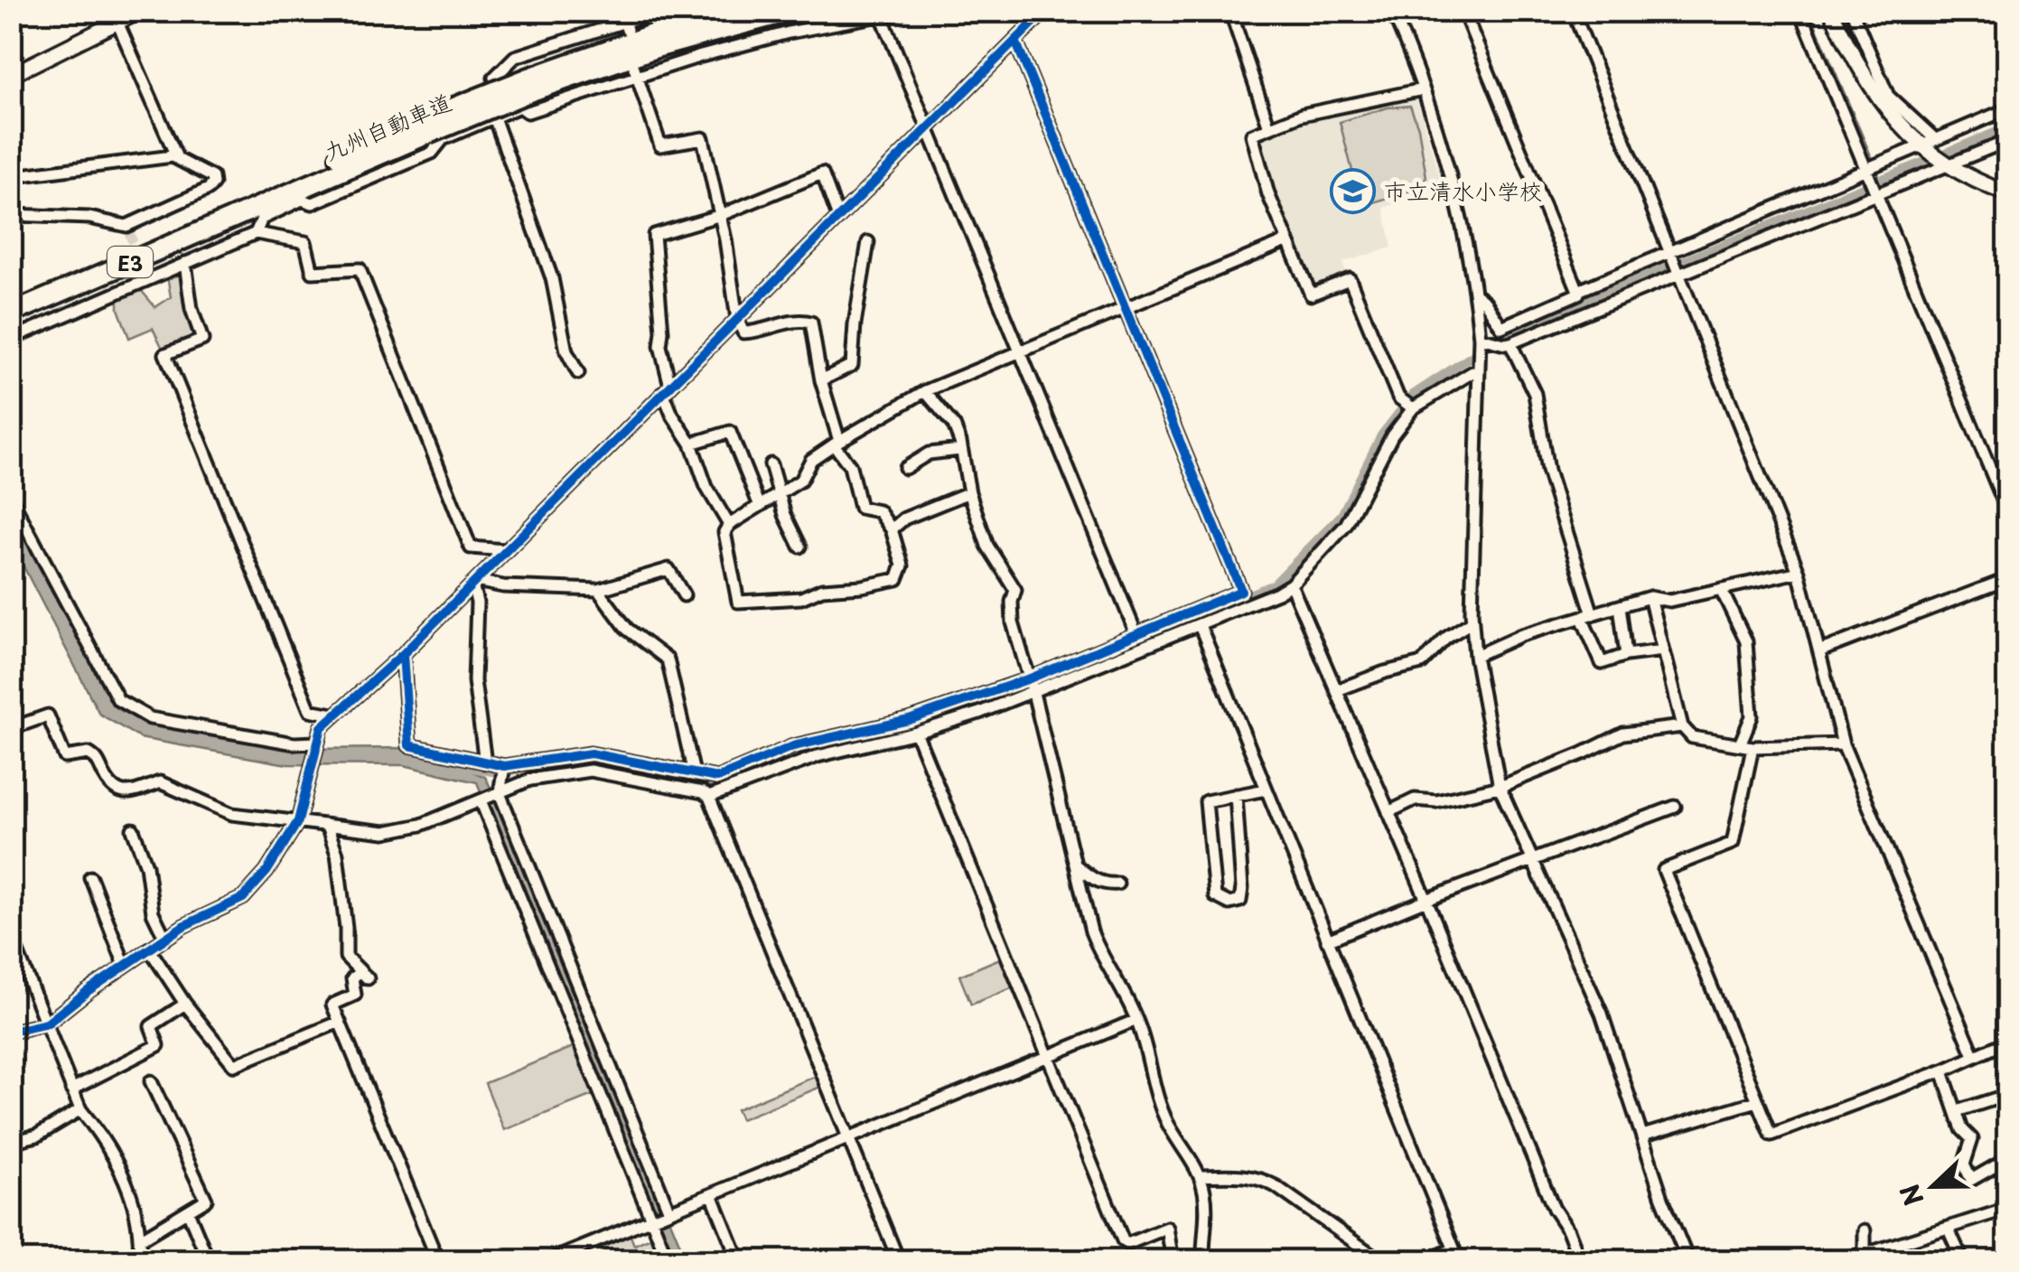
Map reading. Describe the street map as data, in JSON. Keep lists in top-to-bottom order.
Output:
{
  "streets": {
    "highway": ["九州自動車道", "E3"]
  },
  "places": {
    "school or university": ["市立清水小学校"]
  },
  "north": "left"
}
